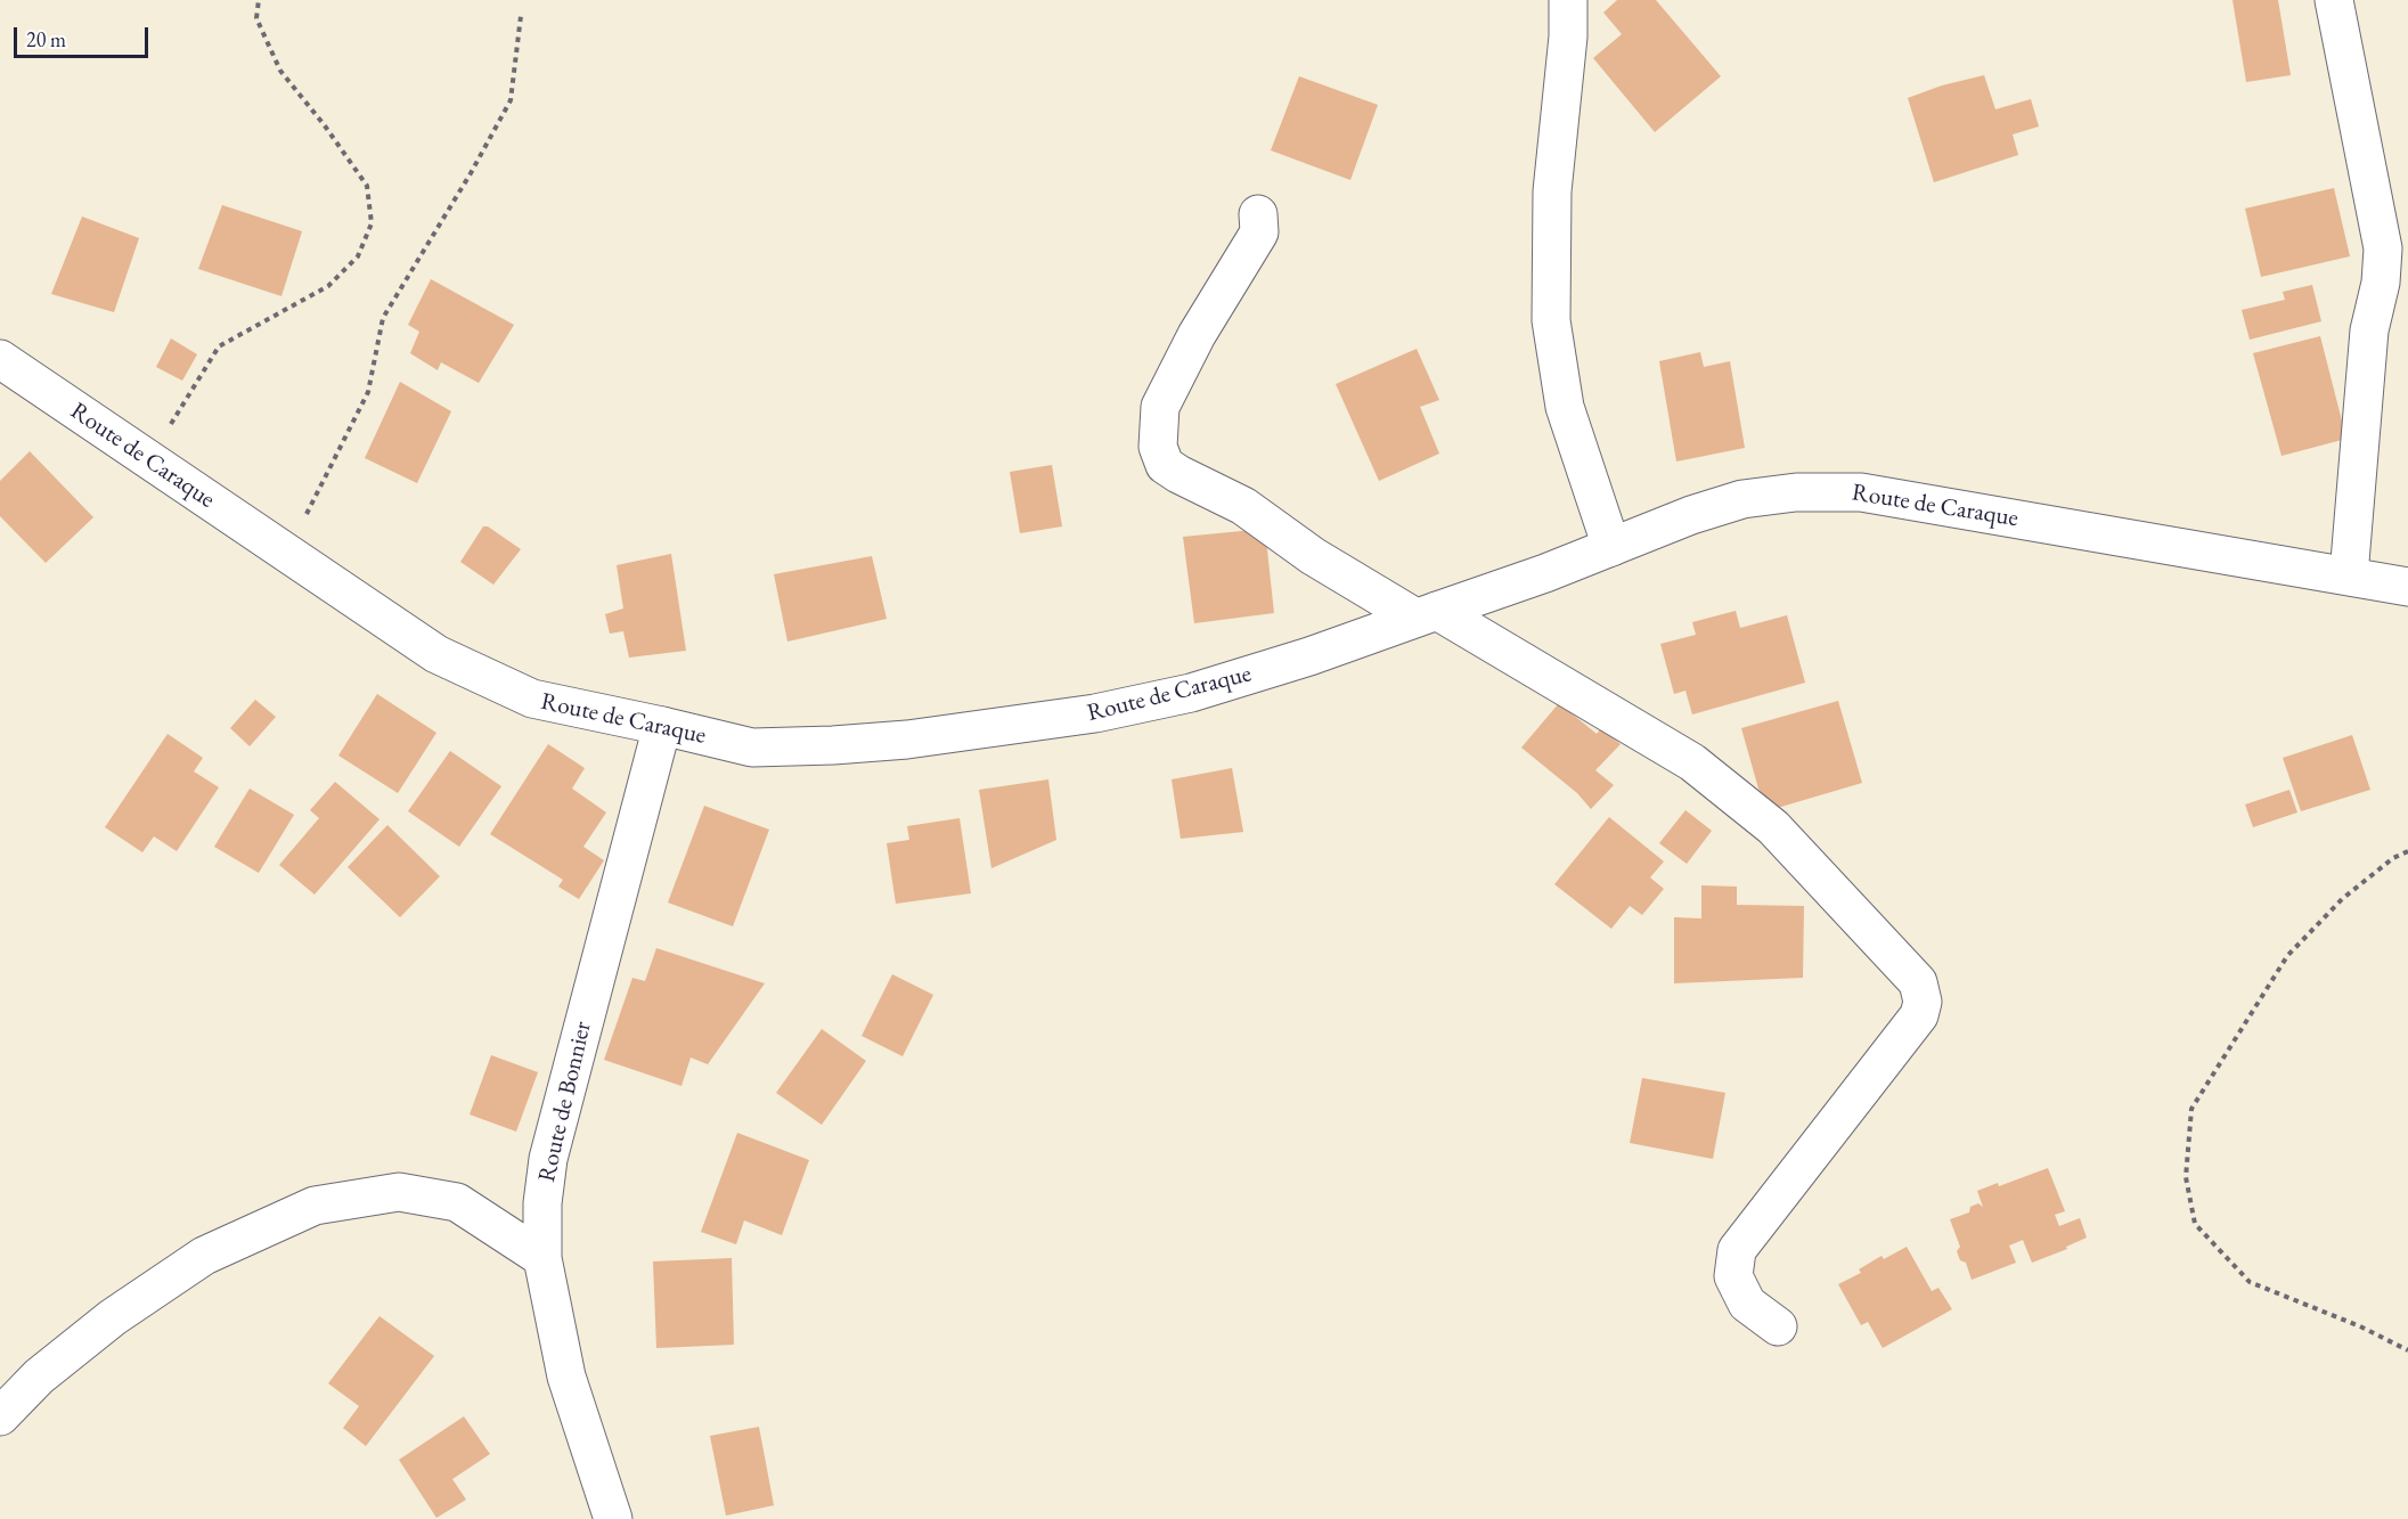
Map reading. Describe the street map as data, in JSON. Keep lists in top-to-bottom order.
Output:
{
  "streets": {
    "street": ["Route de Caraque", "Route de Bonnier"]
  },
  "crossings": [
    ["Route de Caraque", "Route de Bonnier"]
  ],
  "scale_bar": "20 m"
}
